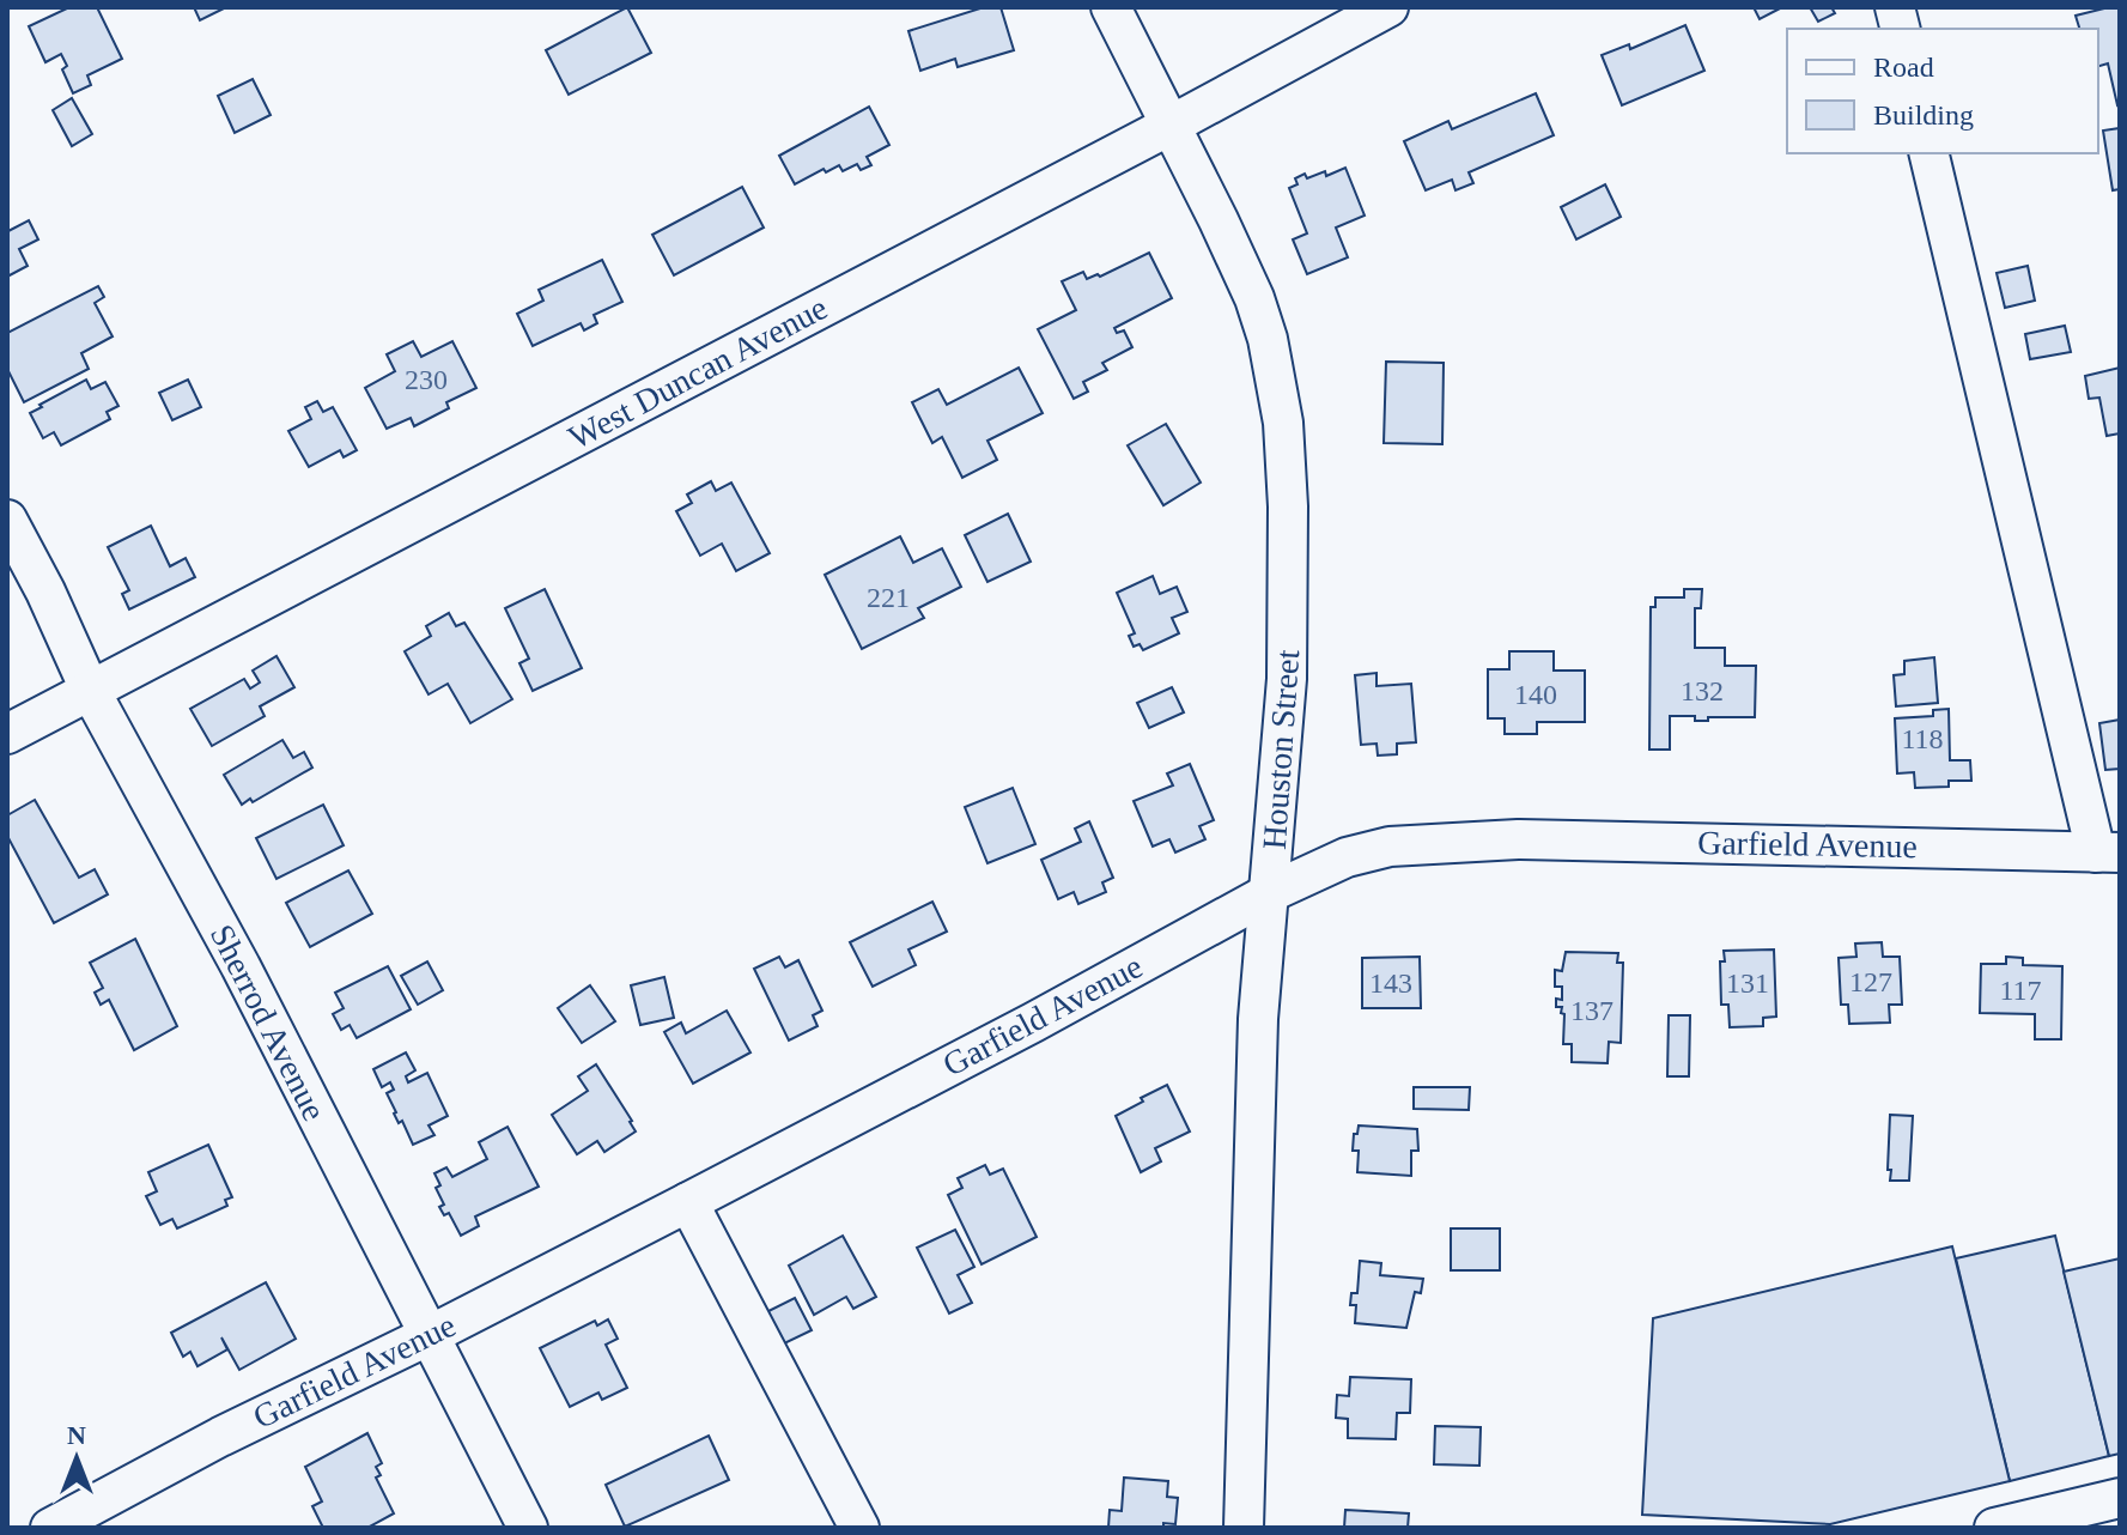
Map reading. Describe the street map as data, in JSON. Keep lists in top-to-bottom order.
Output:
{
  "streets": {
    "street": [
      "West Duncan Avenue",
      "Houston Street",
      "Garfield Avenue",
      "Sherrod Avenue"
    ]
  },
  "crossings": [
    ["West Duncan Avenue", "Houston Street"],
    ["West Duncan Avenue", "Sherrod Avenue"],
    ["Houston Street", "Garfield Avenue"],
    ["Garfield Avenue", "Sherrod Avenue"]
  ],
  "house_numbers": [
    "230",
    "221",
    "132",
    "140",
    "118",
    "127",
    "143",
    "131",
    "117",
    "137"
  ],
  "legend": ["Road", "Building"],
  "north": "top"
}
